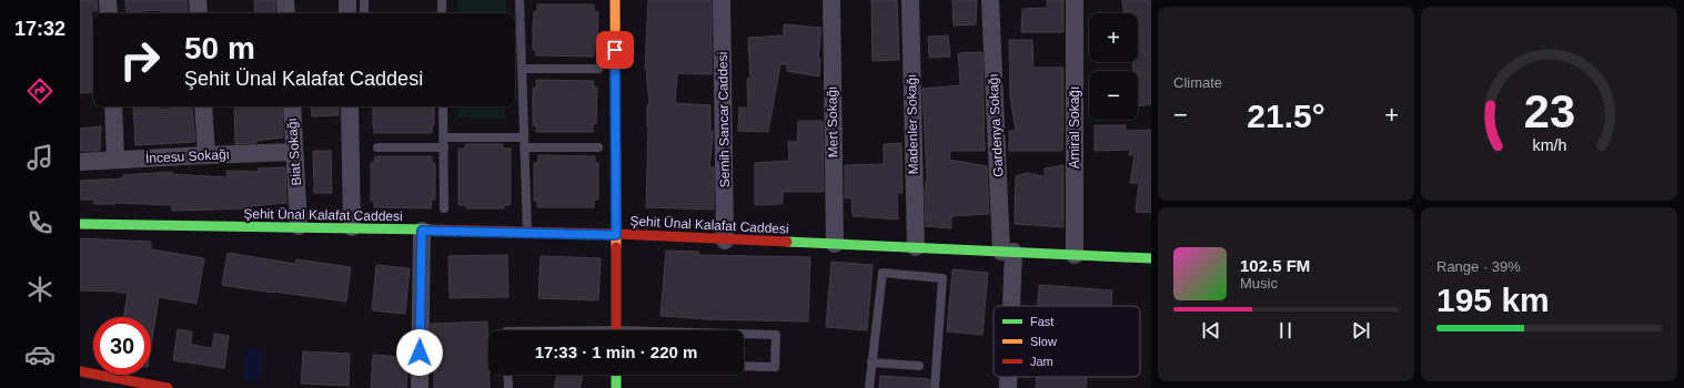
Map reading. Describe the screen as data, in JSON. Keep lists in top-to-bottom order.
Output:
{
  "streets": {
    "street": [
      "Semih Sancar Caddesi",
      "Mert Sokağı",
      "Madenler Sokağı",
      "Gardenya Sokağı",
      "Amiral Sokağı",
      "Biat Sokağı",
      "İncesu Sokağı",
      "Şehit Ünal Kalafat Caddesi"
    ]
  },
  "crossings": [
    ["Semih Sancar Caddesi", "Şehit Ünal Kalafat Caddesi"],
    ["Mert Sokağı", "Şehit Ünal Kalafat Caddesi"],
    ["Madenler Sokağı", "Şehit Ünal Kalafat Caddesi"],
    ["Gardenya Sokağı", "Şehit Ünal Kalafat Caddesi"],
    ["Amiral Sokağı", "Şehit Ünal Kalafat Caddesi"],
    ["Biat Sokağı", "İncesu Sokağı"],
    ["Biat Sokağı", "Şehit Ünal Kalafat Caddesi"]
  ],
  "legend": ["Fast", "Slow", "Jam"],
  "page": {
    "tabs": "17:32",
    "tile": [
      "Climate",
      ["Range · 39%", "195 km"]
    ],
    "map_buttons": ["+", "−"],
    "turn": ["50 m", "Şehit Ünal Kalafat Caddesi"],
    "heat": ["−", "21.5°", "+"],
    "song": ["102.5 FM", "Music"],
    "limit": "30",
    "trip": "17:33 · 1 min · 220 m",
    "gauge": ["23", "km/h"]
  }
}
